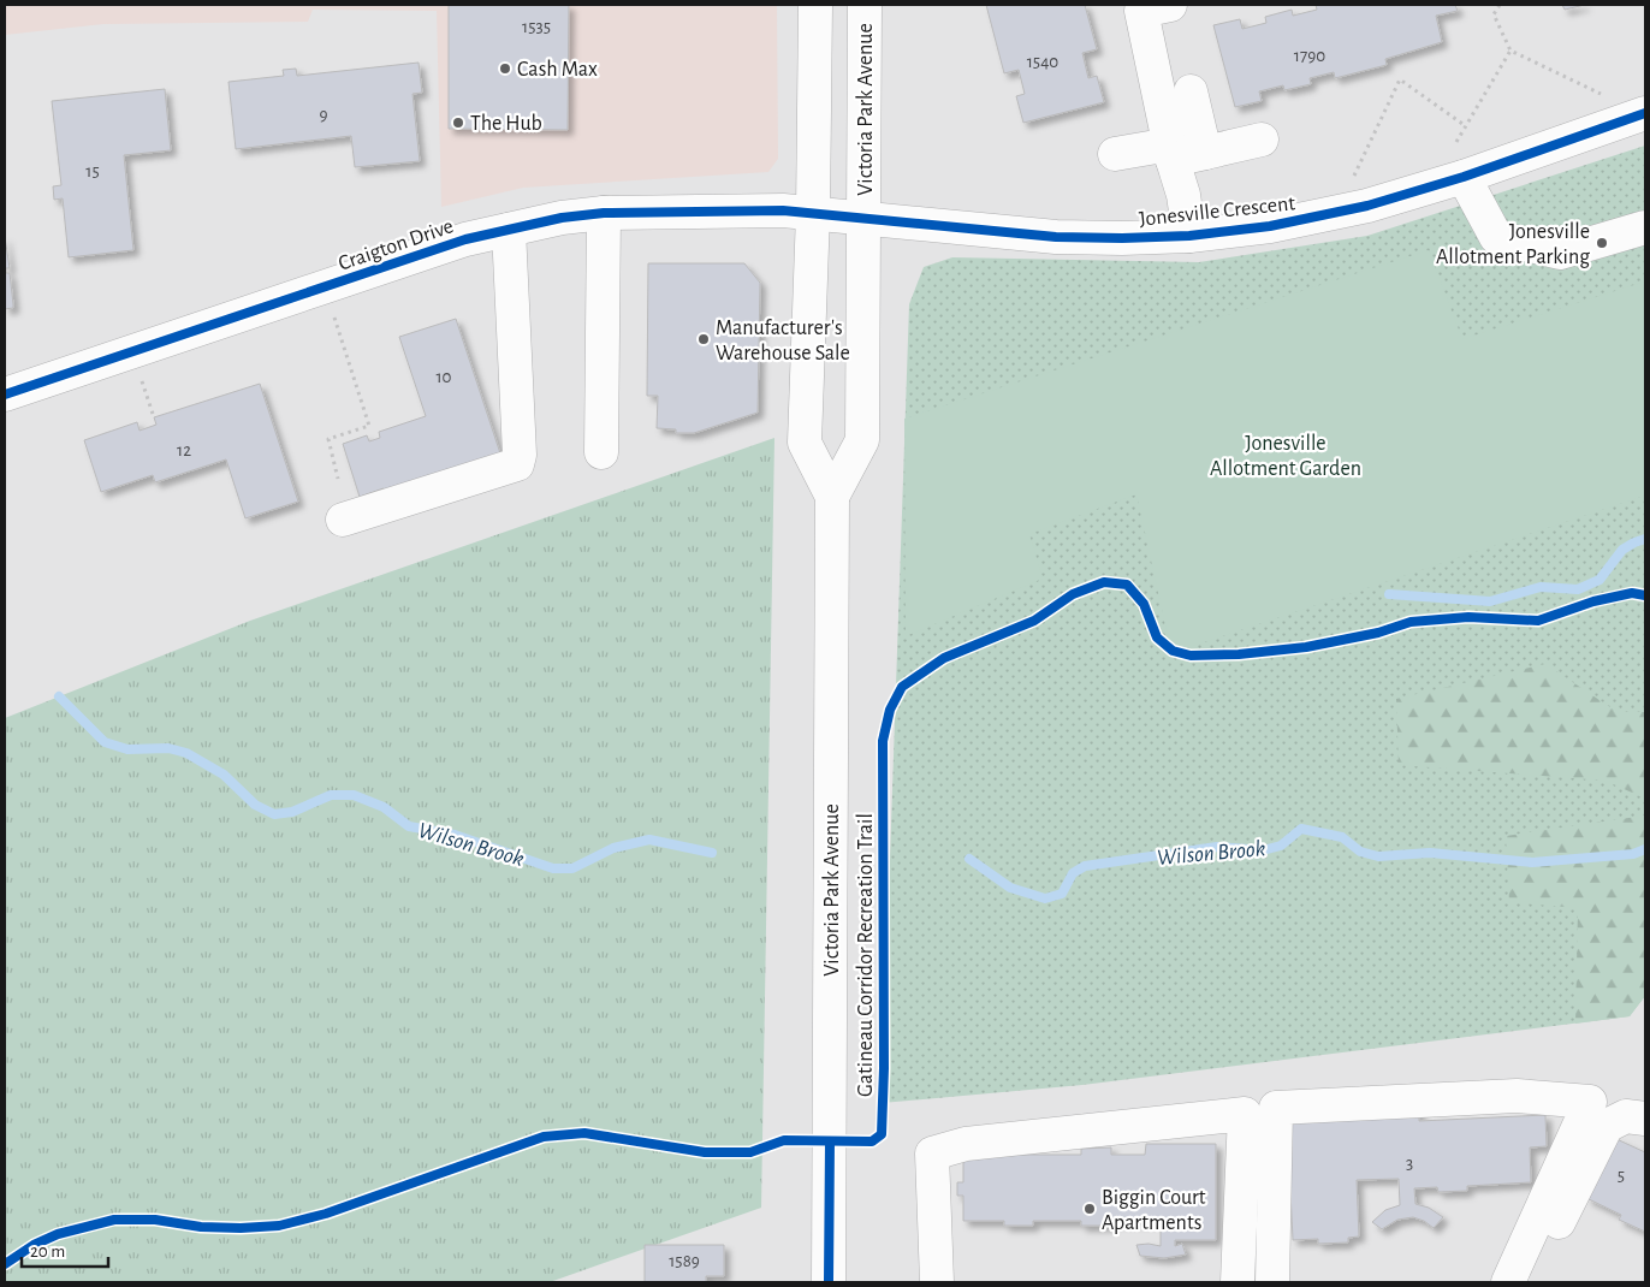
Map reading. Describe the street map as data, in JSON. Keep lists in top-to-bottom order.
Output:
{
  "streets": {
    "main road": ["Victoria Park Avenue", "Jonesville Crescent", "Craigton Drive"],
    "cycle path": ["Gatineau Corridor Recreation Trail"]
  },
  "crossings": [
    ["Victoria Park Avenue", "Jonesville Crescent"],
    ["Victoria Park Avenue", "Craigton Drive"],
    ["Jonesville Crescent", "Craigton Drive"]
  ],
  "water": ["Wilson Brook"],
  "parks": ["Jonesville Allotment Garden"],
  "places": [
    "Cash Max",
    "The Hub",
    "Jonesville Allotment Parking",
    "Manufacturer's Warehouse Sale",
    "Biggin Court Apartments"
  ],
  "house_numbers": [
    "1535",
    "1790",
    "1540",
    "9",
    "15",
    "10",
    "12",
    "3",
    "5",
    "1589"
  ],
  "scale_bar": "20 m"
}
